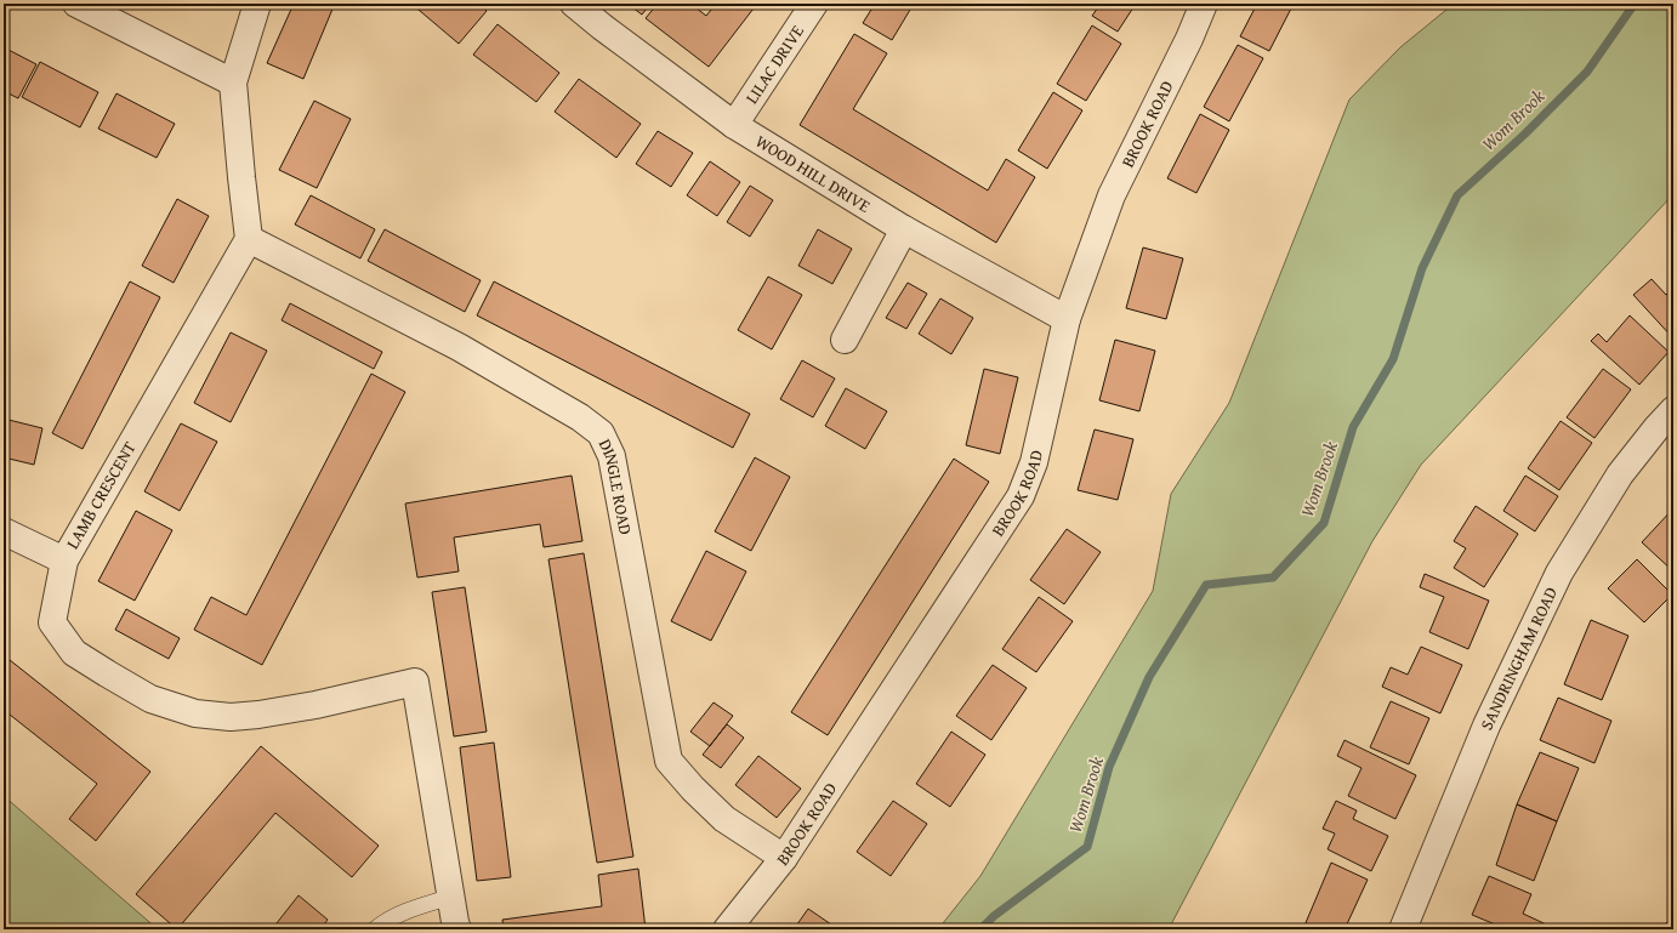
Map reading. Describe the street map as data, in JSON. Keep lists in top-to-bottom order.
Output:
{
  "streets": {
    "street": [
      "LILAC DRIVE",
      "BROOK ROAD",
      "WOOD HILL DRIVE",
      "DINGLE ROAD",
      "LAMB CRESCENT",
      "SANDRINGHAM ROAD"
    ]
  },
  "crossings": [
    ["LILAC DRIVE", "WOOD HILL DRIVE"],
    ["BROOK ROAD", "WOOD HILL DRIVE"],
    ["BROOK ROAD", "DINGLE ROAD"],
    ["DINGLE ROAD", "LAMB CRESCENT"]
  ],
  "water": ["Wom Brook"]
}
